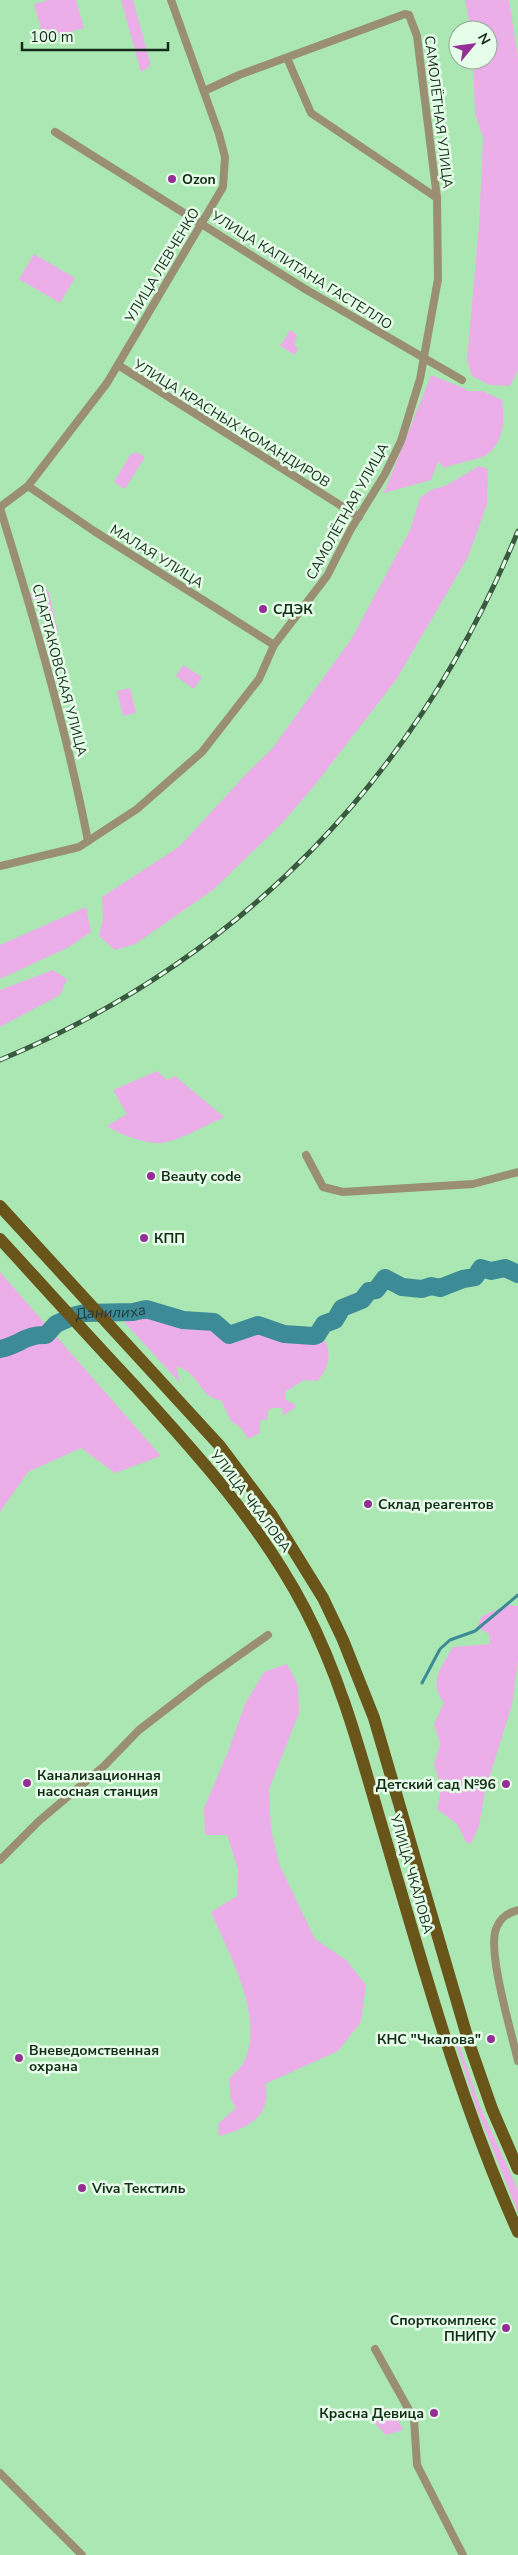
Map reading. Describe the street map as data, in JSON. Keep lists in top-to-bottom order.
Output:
{
  "streets": {
    "main road": ["УЛИЦА ЧКАЛОВА"],
    "street": [
      "САМОЛЁТНАЯ УЛИЦА",
      "УЛИЦА ЛЕВЧЕНКО",
      "УЛИЦА КАПИТАНА ГАСТЕЛЛО",
      "УЛИЦА КРАСНЫХ КОМАНДИРОВ",
      "МАЛАЯ УЛИЦА",
      "СПАРТАКОВСКАЯ УЛИЦА"
    ]
  },
  "crossings": [
    ["САМОЛЁТНАЯ УЛИЦА", "УЛИЦА КАПИТАНА ГАСТЕЛЛО"],
    ["САМОЛЁТНАЯ УЛИЦА", "УЛИЦА КРАСНЫХ КОМАНДИРОВ"],
    ["САМОЛЁТНАЯ УЛИЦА", "МАЛАЯ УЛИЦА"],
    ["САМОЛЁТНАЯ УЛИЦА", "СПАРТАКОВСКАЯ УЛИЦА"],
    ["УЛИЦА ЛЕВЧЕНКО", "УЛИЦА КАПИТАНА ГАСТЕЛЛО"],
    ["УЛИЦА ЛЕВЧЕНКО", "УЛИЦА КРАСНЫХ КОМАНДИРОВ"],
    ["УЛИЦА ЛЕВЧЕНКО", "МАЛАЯ УЛИЦА"],
    ["УЛИЦА ЛЕВЧЕНКО", "СПАРТАКОВСКАЯ УЛИЦА"]
  ],
  "water": ["Данилиха"],
  "places": [
    "Ozon",
    "СДЭК",
    "Beauty code",
    "КПП",
    "Склад реагентов",
    "Канализационная насосная станция",
    "Детский сад №96",
    "КНС \"Чкалова\"",
    "Вневедомственная охрана",
    "Viva Текстиль",
    "Спорткомплекс ПНИПУ",
    "Красна Девица"
  ],
  "scale_bar": "100 m",
  "north": "top right"
}
